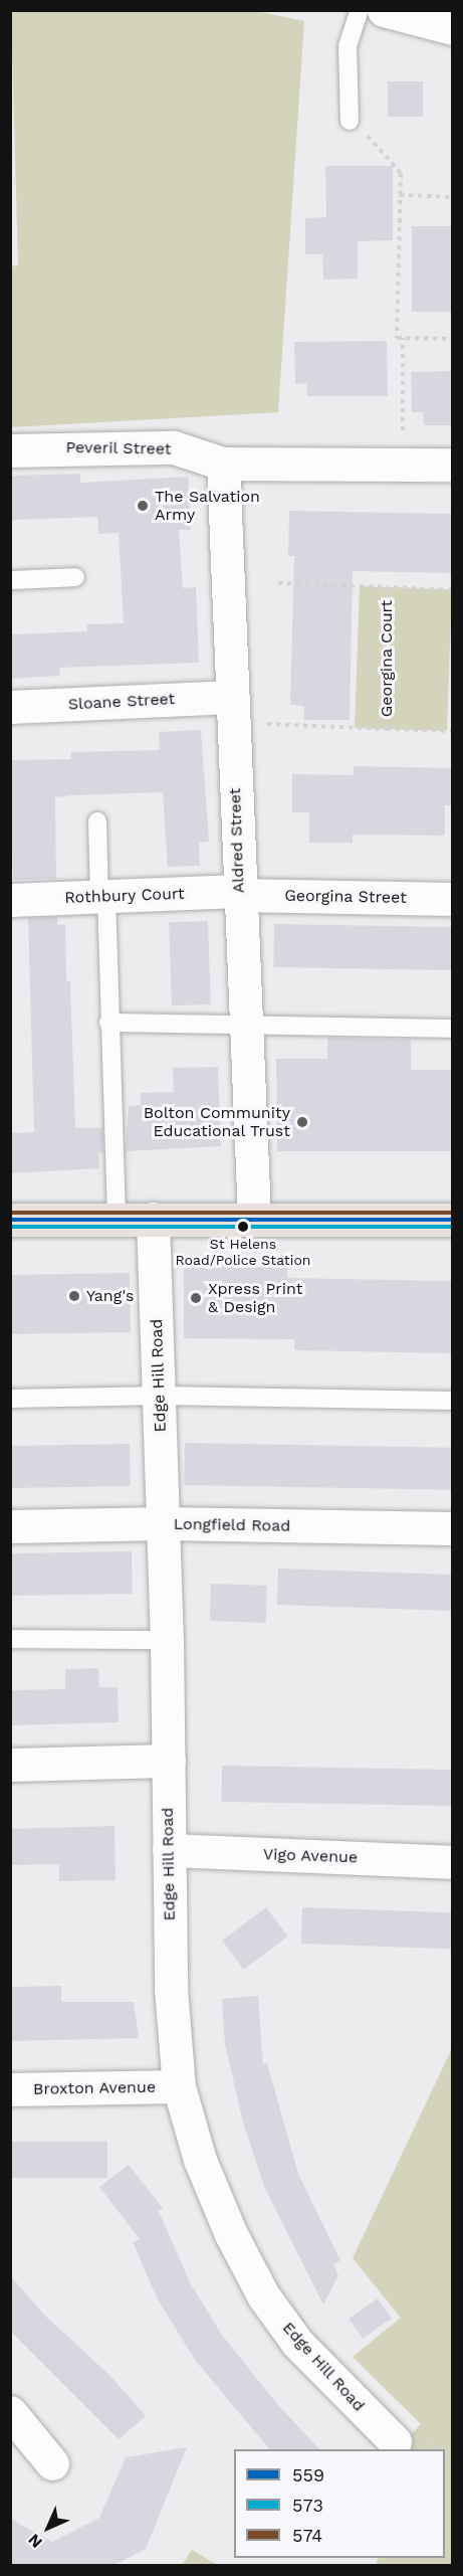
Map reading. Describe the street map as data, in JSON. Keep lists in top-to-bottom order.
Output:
{
  "streets": {
    "street": [
      "Peveril Street",
      "Sloane Street",
      "Aldred Street",
      "Rothbury Court",
      "Georgina Street",
      "Edge Hill Road",
      "Longfield Road",
      "Vigo Avenue",
      "Broxton Avenue"
    ],
    "path": ["Georgina Court"]
  },
  "crossings": [
    ["Peveril Street", "Aldred Street"],
    ["Sloane Street", "Aldred Street"],
    ["Aldred Street", "Rothbury Court"],
    ["Aldred Street", "Georgina Street"],
    ["Rothbury Court", "Georgina Street"],
    ["Edge Hill Road", "Longfield Road"],
    ["Edge Hill Road", "Vigo Avenue"],
    ["Edge Hill Road", "Broxton Avenue"]
  ],
  "places": [
    "The Salvation Army",
    "Bolton Community Educational Trust",
    "St Helens Road/Police Station",
    "Yang's",
    "Xpress Print & Design"
  ],
  "lines": ["transit line 574", "transit line 559", "transit line 573"],
  "legend": ["559", "573", "574"],
  "north": "bottom left"
}
